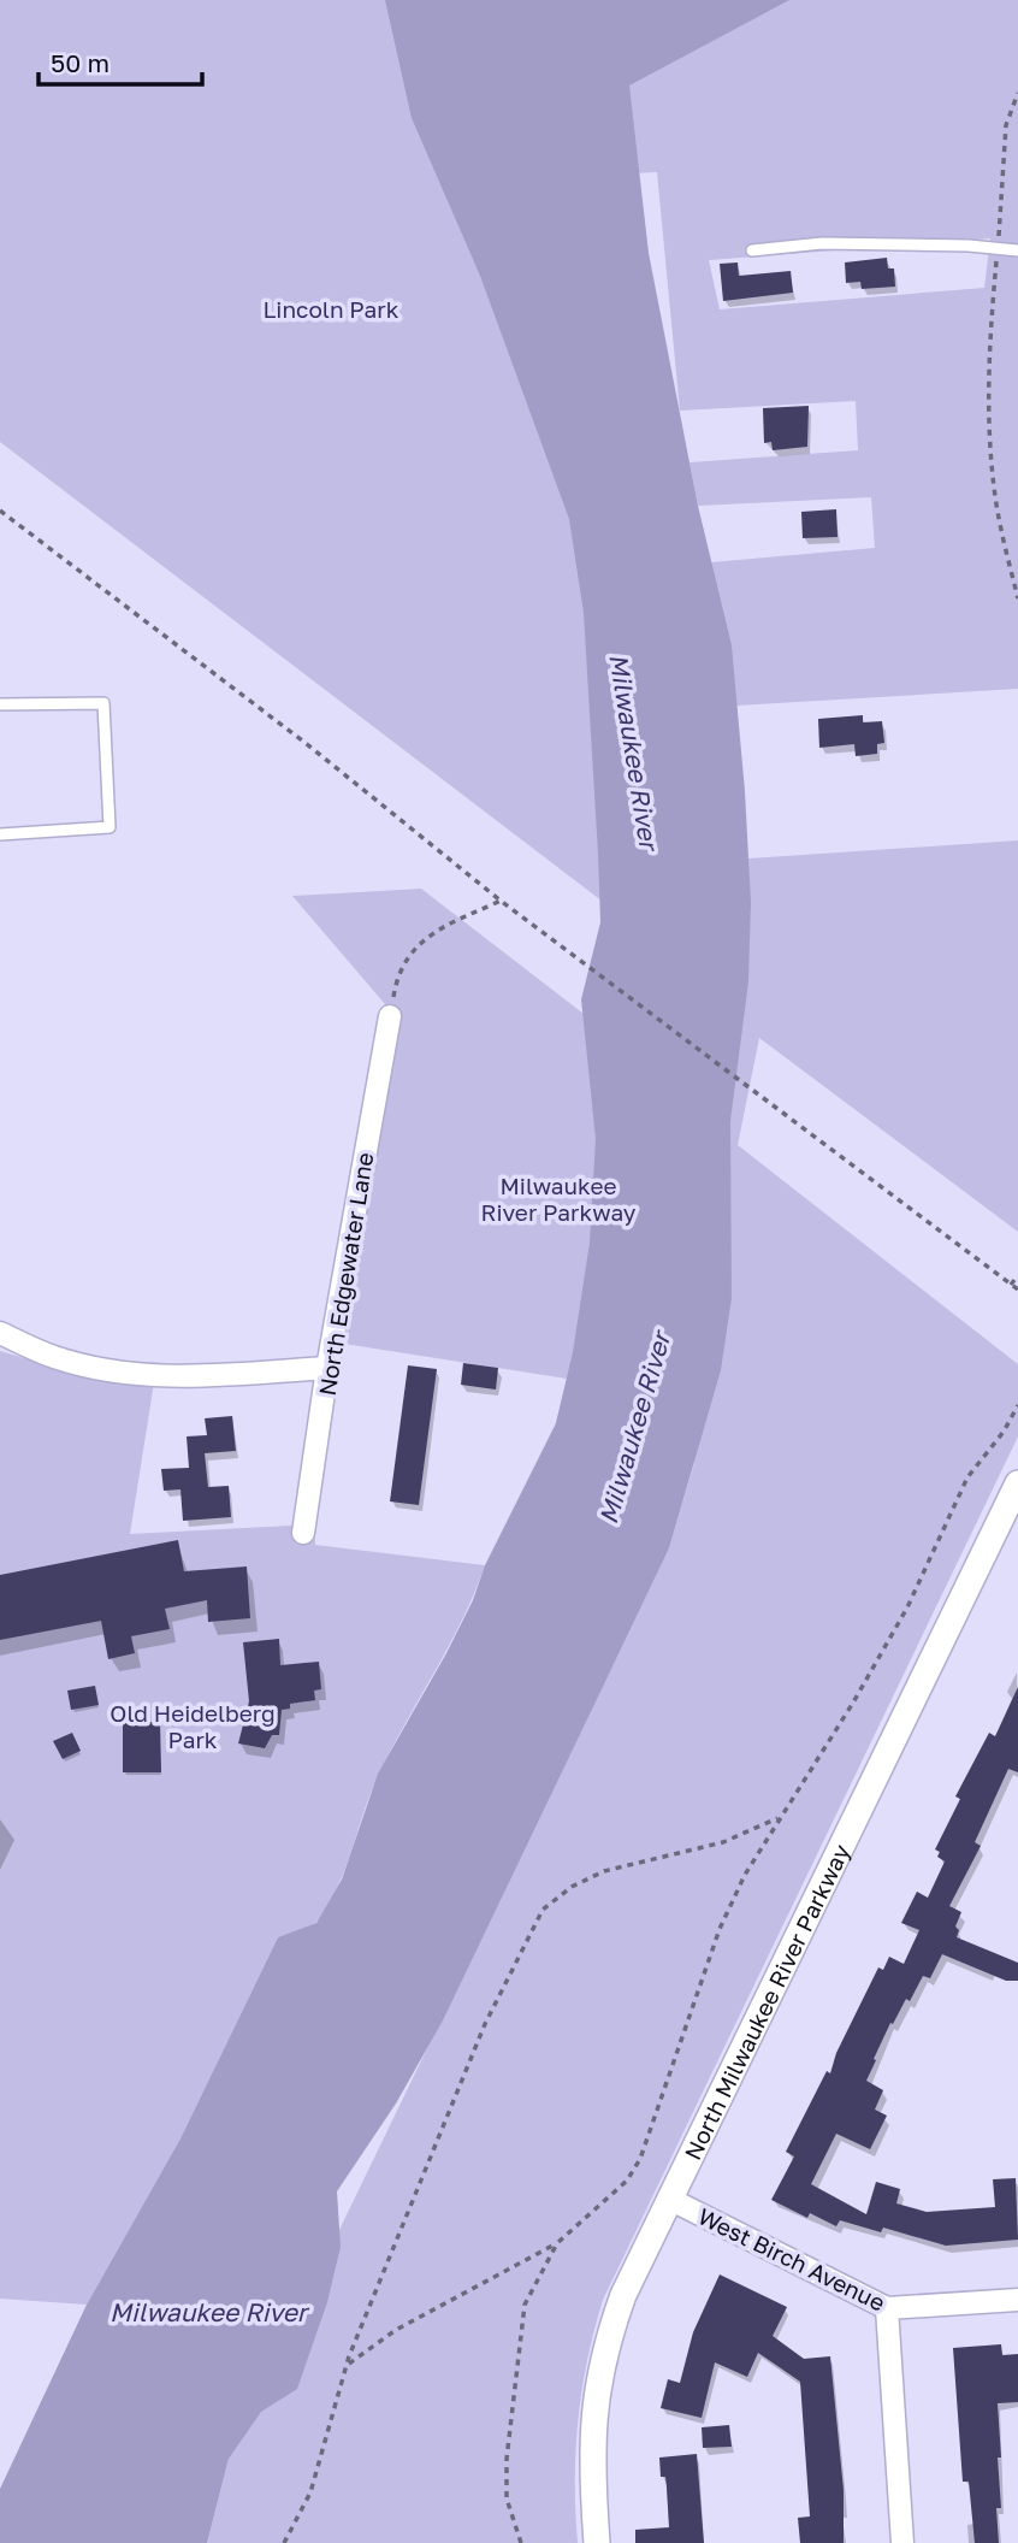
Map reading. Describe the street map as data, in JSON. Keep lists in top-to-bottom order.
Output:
{
  "streets": {
    "street": ["North Edgewater Lane", "North Milwaukee River Parkway", "West Birch Avenue"]
  },
  "crossings": [
    ["North Milwaukee River Parkway", "West Birch Avenue"]
  ],
  "water": ["Milwaukee River"],
  "parks": ["Lincoln Park", "Milwaukee River Parkway", "Old Heidelberg Park"],
  "scale_bar": "50 m"
}
